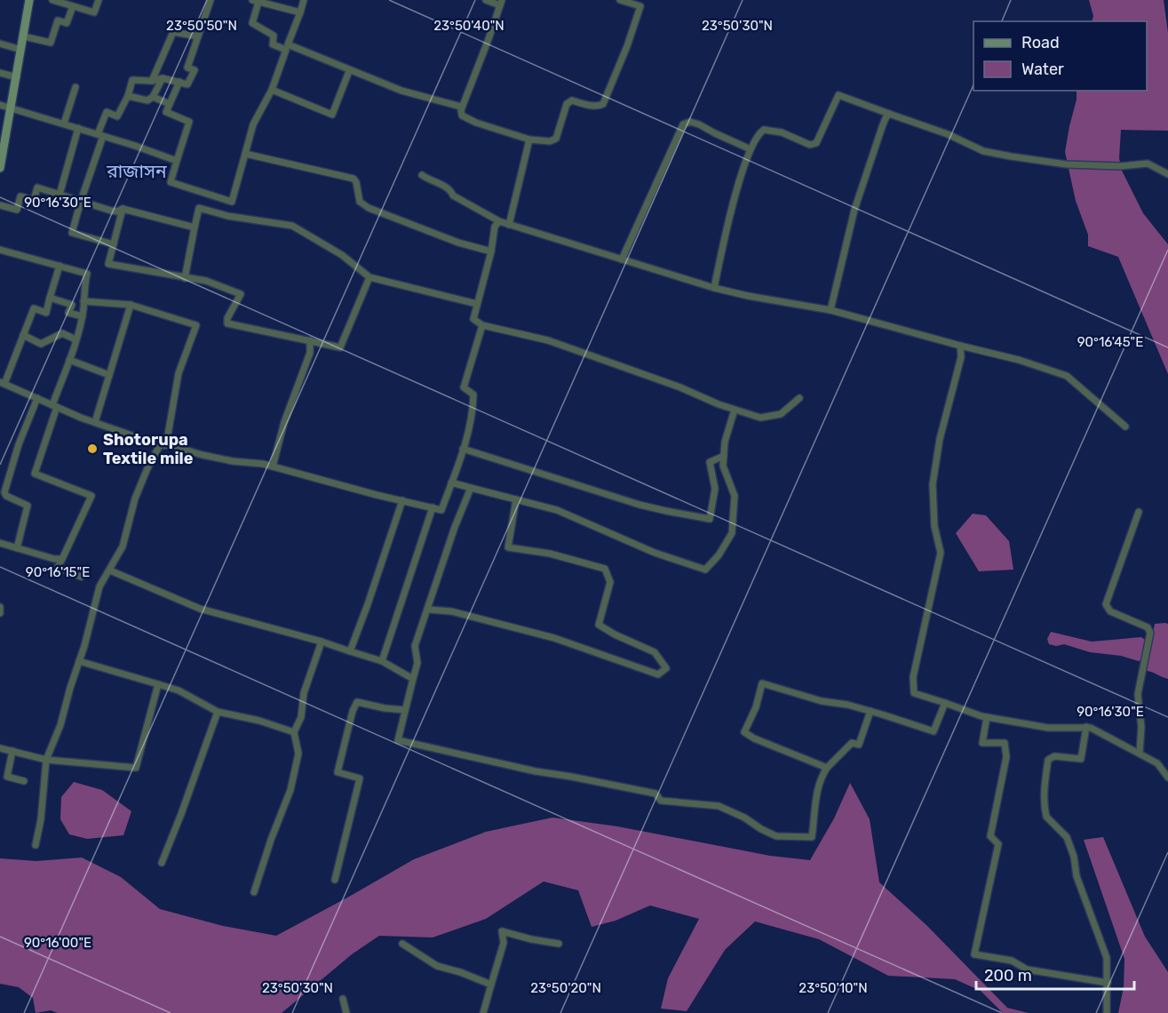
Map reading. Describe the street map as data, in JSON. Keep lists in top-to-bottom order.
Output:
{
  "districts": ["রাজাসন"],
  "places": ["Shotorupa Textile mile"],
  "legend": ["Road", "Water"],
  "scale_bar": "200 m",
  "coordinates": [
    "23°50'50\"N",
    "23°50'40\"N",
    "23°50'30\"N",
    "90°16'30\"E",
    "90°16'45\"E",
    "90°16'15\"E",
    "90°16'00\"E",
    "23°50'20\"N",
    "23°50'10\"N"
  ]
}
